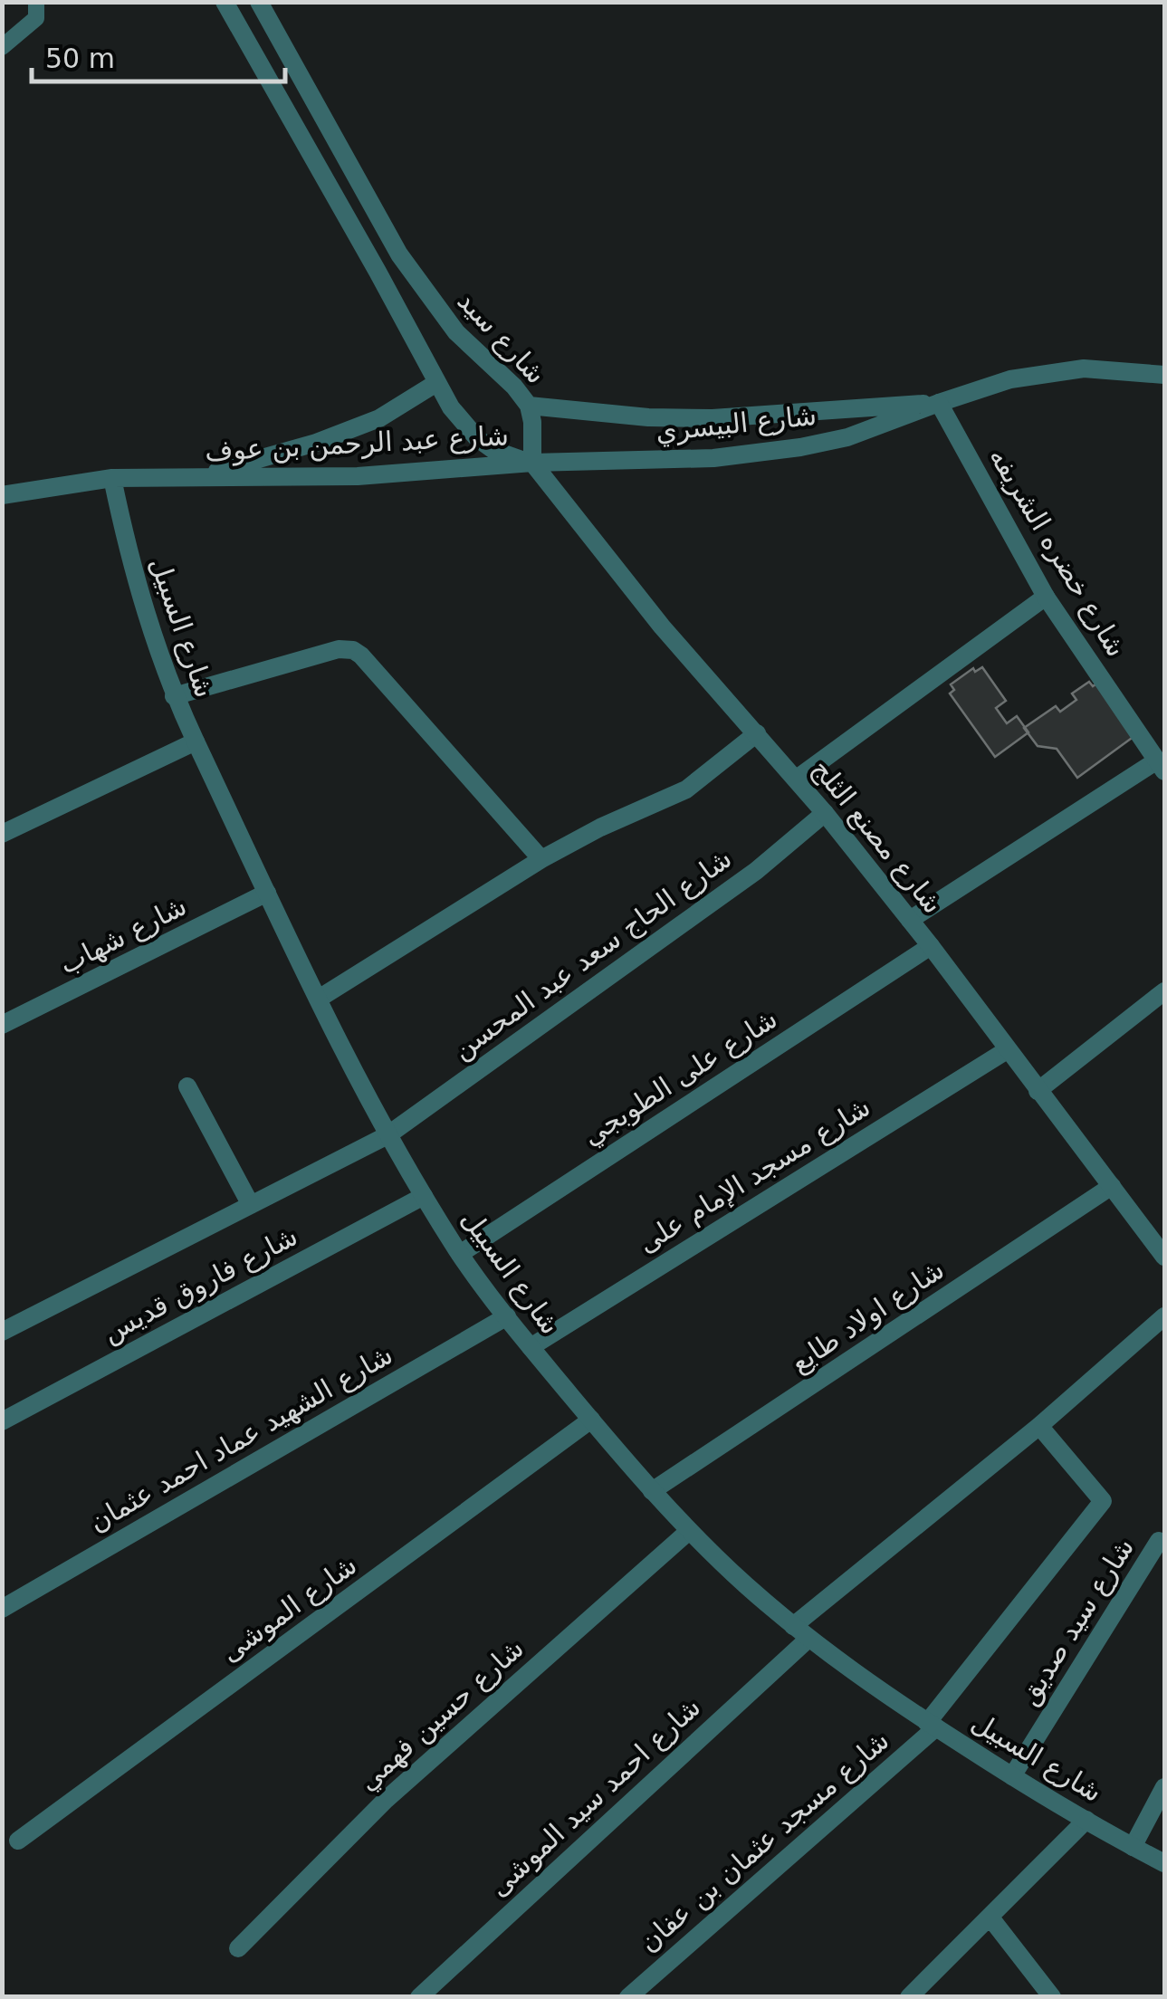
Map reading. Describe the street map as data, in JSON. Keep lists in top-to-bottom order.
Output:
{
  "streets": {
    "street": [
      "شارع سيد",
      "شارع البيسري",
      "شارع عبد الرحمن بن عوف",
      "شارع خضره الشريفه",
      "شارع السبيل",
      "شارع مصنع الثلج",
      "شارع شهاب",
      "شارع الحاج سعد عبد المحسن",
      "شارع على الطوبجي",
      "شارع مسجد الإمام على",
      "شارع فاروق قديس",
      "شارع اولاد طايع",
      "شارع الشهيد عماد احمد عثمان",
      "شارع الموشى",
      "شارع سيد صديق",
      "شارع حسين فهمي",
      "شارع احمد سيد الموشى",
      "شارع مسجد عثمان بن عفان"
    ]
  },
  "crossings": [
    ["شارع سيد", "شارع البيسري"],
    ["شارع سيد", "شارع عبد الرحمن بن عوف"],
    ["شارع سيد", "شارع مصنع الثلج"],
    ["شارع البيسري", "شارع عبد الرحمن بن عوف"],
    ["شارع البيسري", "شارع خضره الشريفه"],
    ["شارع البيسري", "شارع مصنع الثلج"],
    ["شارع عبد الرحمن بن عوف", "شارع السبيل"],
    ["شارع عبد الرحمن بن عوف", "شارع مصنع الثلج"],
    ["شارع السبيل", "شارع شهاب"],
    ["شارع السبيل", "شارع الحاج سعد عبد المحسن"],
    ["شارع السبيل", "شارع على الطوبجي"],
    ["شارع السبيل", "شارع مسجد الإمام على"],
    ["شارع السبيل", "شارع فاروق قديس"],
    ["شارع السبيل", "شارع اولاد طايع"],
    ["شارع السبيل", "شارع الشهيد عماد احمد عثمان"],
    ["شارع السبيل", "شارع الموشى"],
    ["شارع السبيل", "شارع سيد صديق"],
    ["شارع السبيل", "شارع حسين فهمي"],
    ["شارع السبيل", "شارع احمد سيد الموشى"],
    ["شارع السبيل", "شارع مسجد عثمان بن عفان"],
    ["شارع مصنع الثلج", "شارع الحاج سعد عبد المحسن"],
    ["شارع مصنع الثلج", "شارع على الطوبجي"],
    ["شارع مصنع الثلج", "شارع مسجد الإمام على"],
    ["شارع مصنع الثلج", "شارع اولاد طايع"]
  ],
  "scale_bar": "50 m"
}
